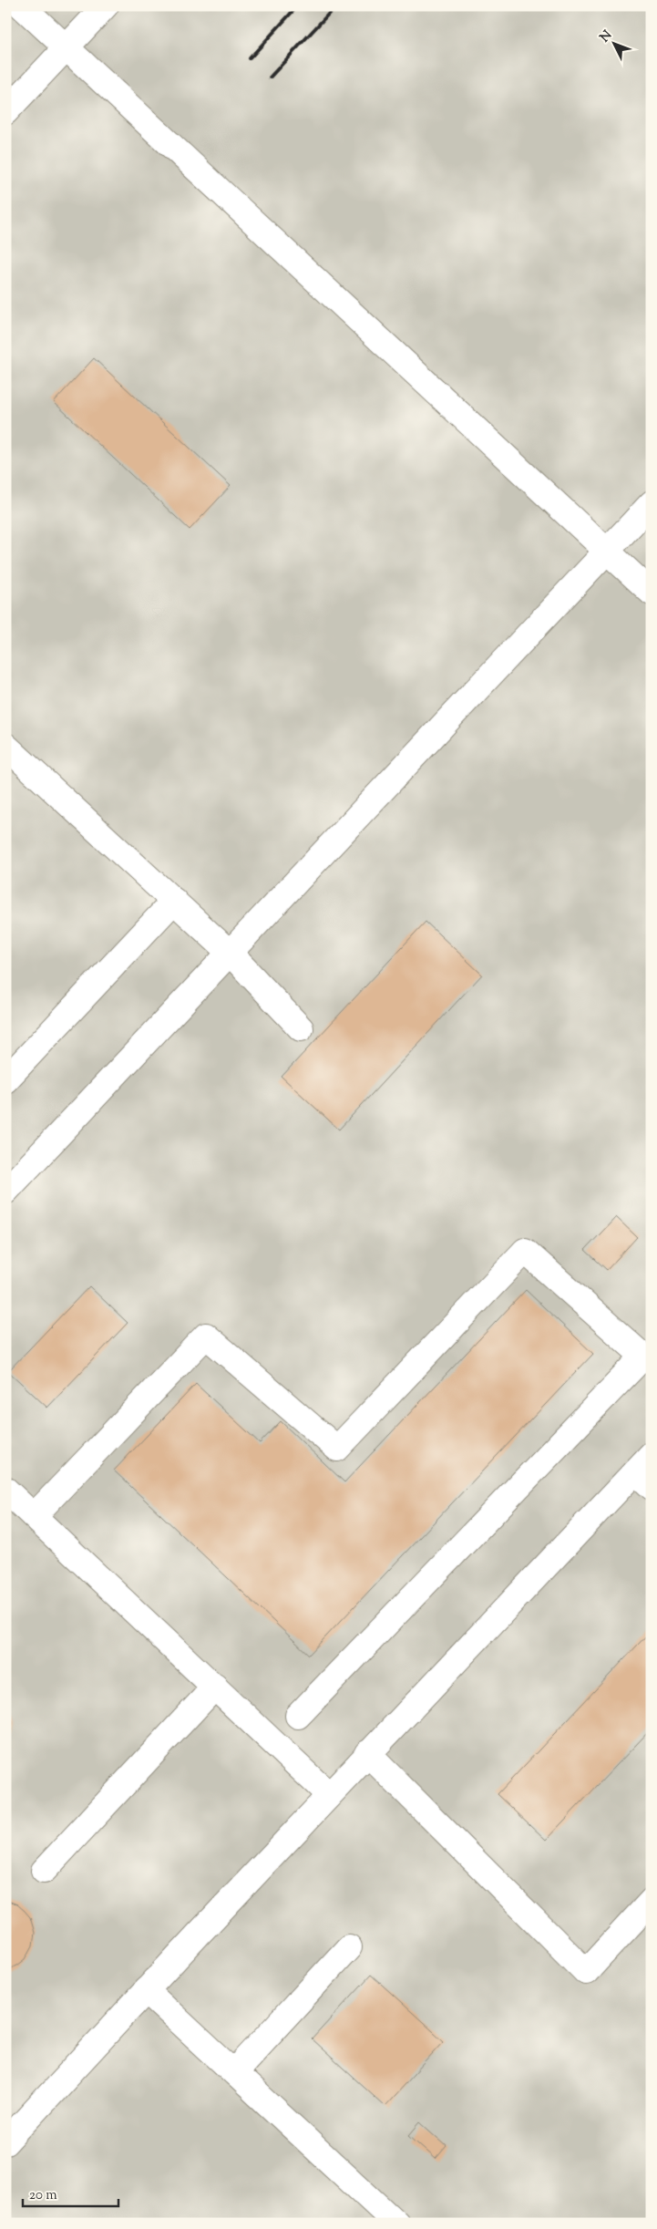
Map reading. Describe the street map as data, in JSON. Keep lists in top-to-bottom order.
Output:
{
  "scale_bar": "20 m",
  "north": "top left"
}
